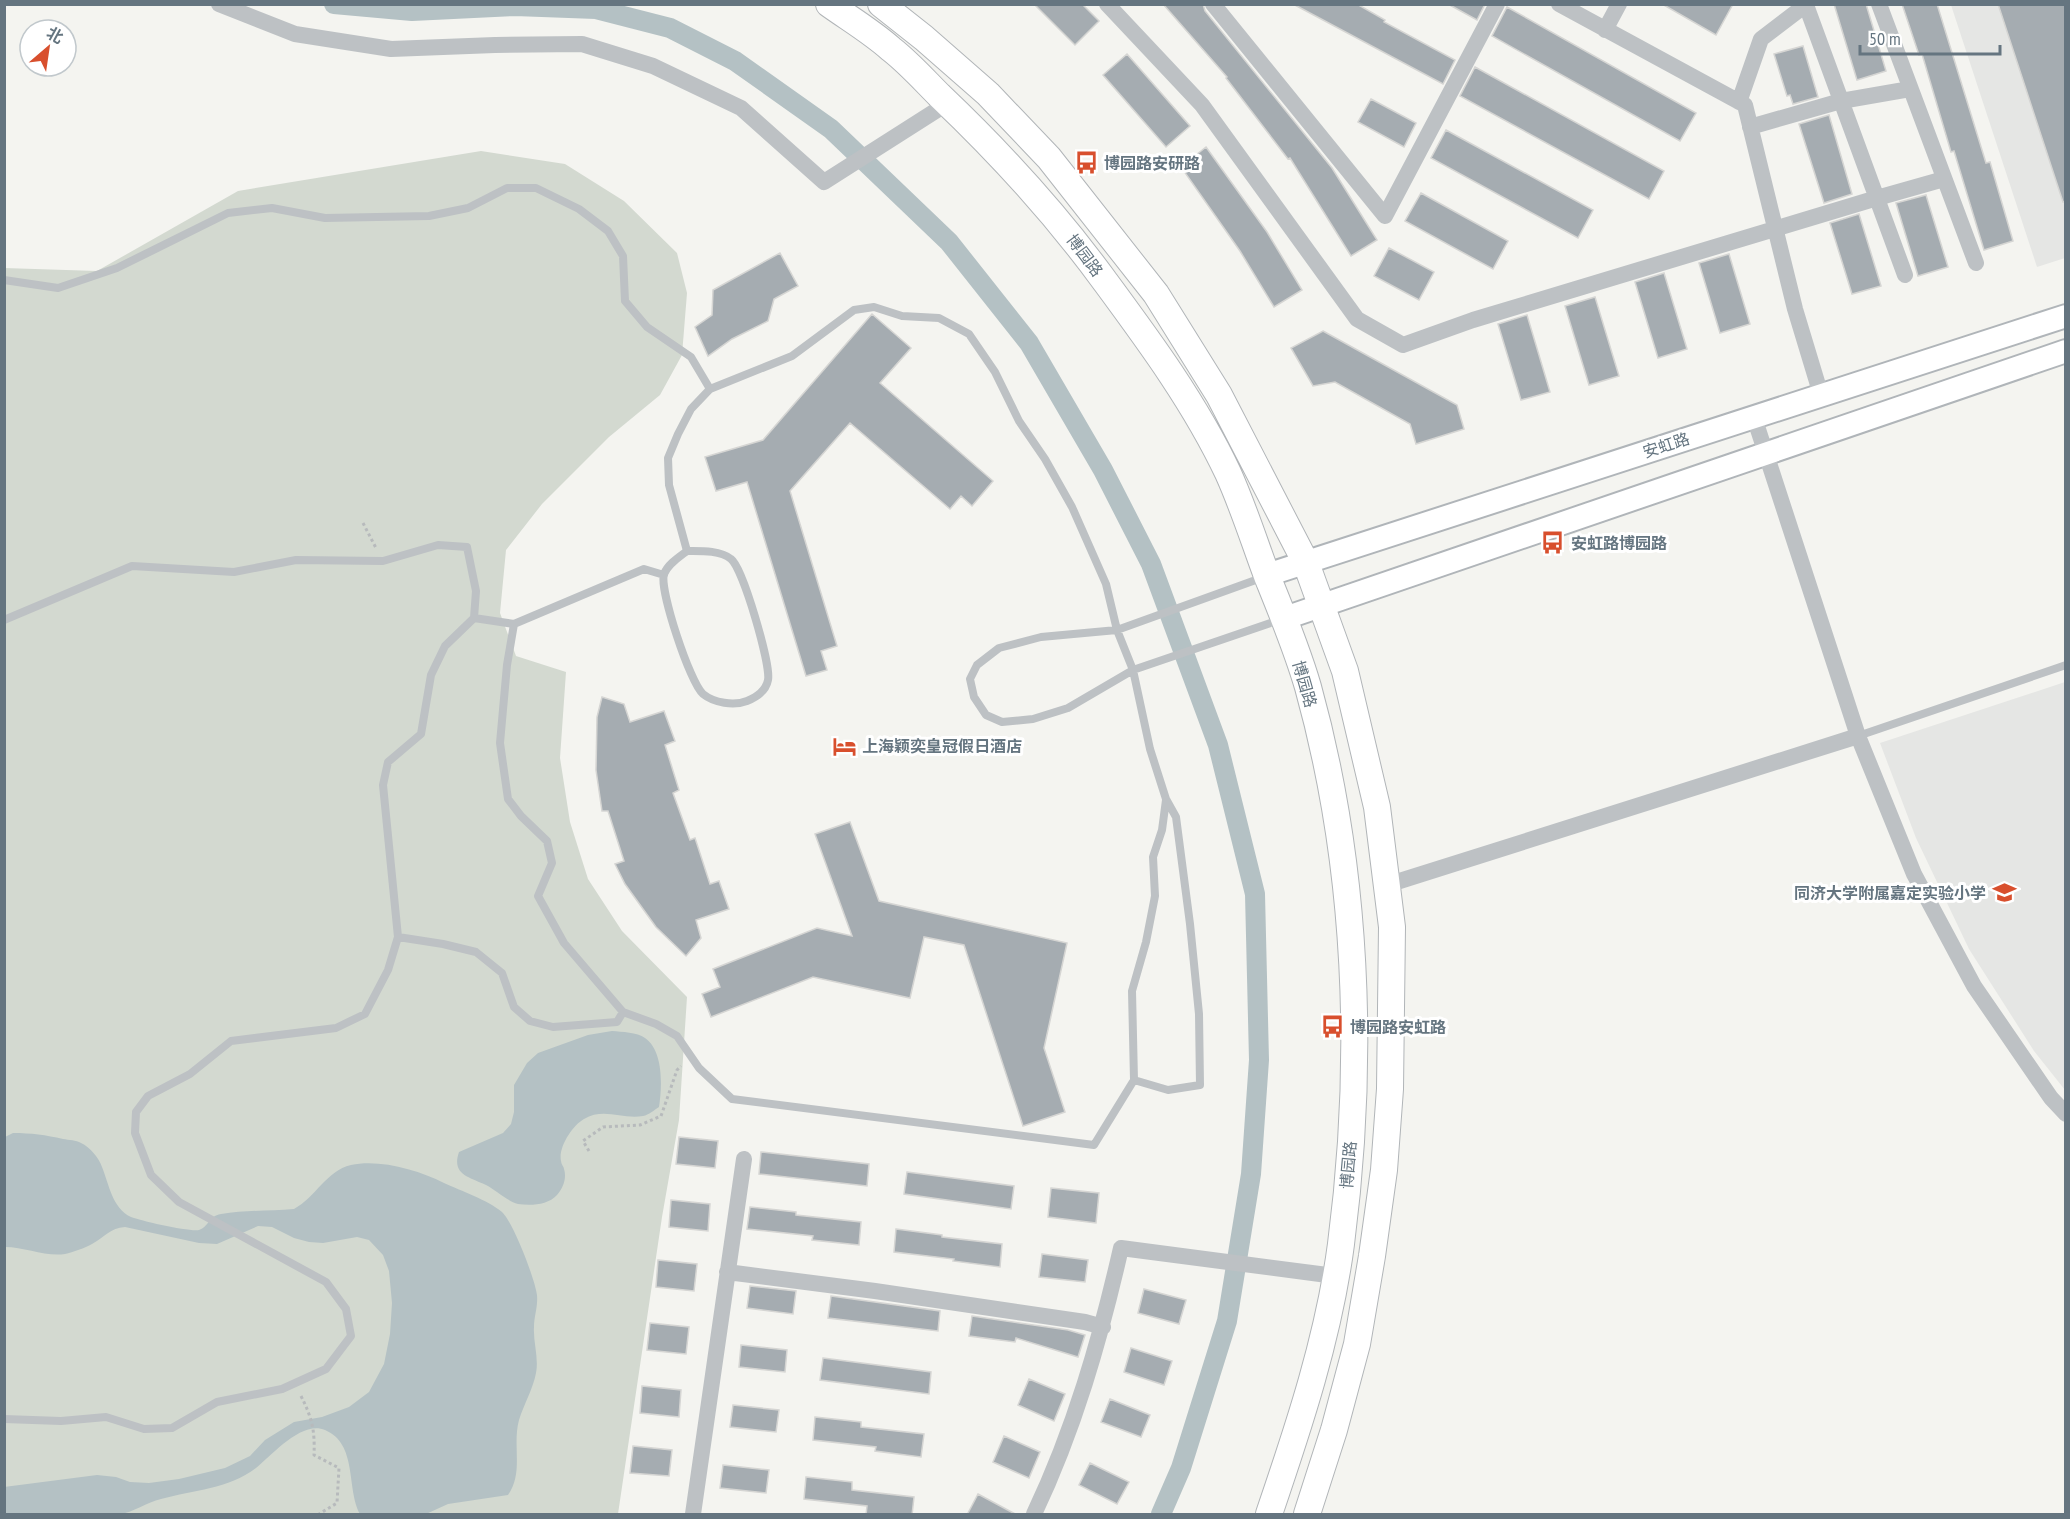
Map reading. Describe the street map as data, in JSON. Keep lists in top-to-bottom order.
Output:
{
  "streets": {
    "main road": ["博园路", "安虹路"]
  },
  "crossings": [
    ["博园路", "安虹路"]
  ],
  "places": {
    "bus stop": ["博园路安研路", "安虹路博园路", "博园路安虹路"],
    "hotel": ["上海颖奕皇冠假日酒店"],
    "school or university": ["同济大学附属嘉定实验小学"]
  },
  "scale_bar": "50 m",
  "north": "top right"
}
